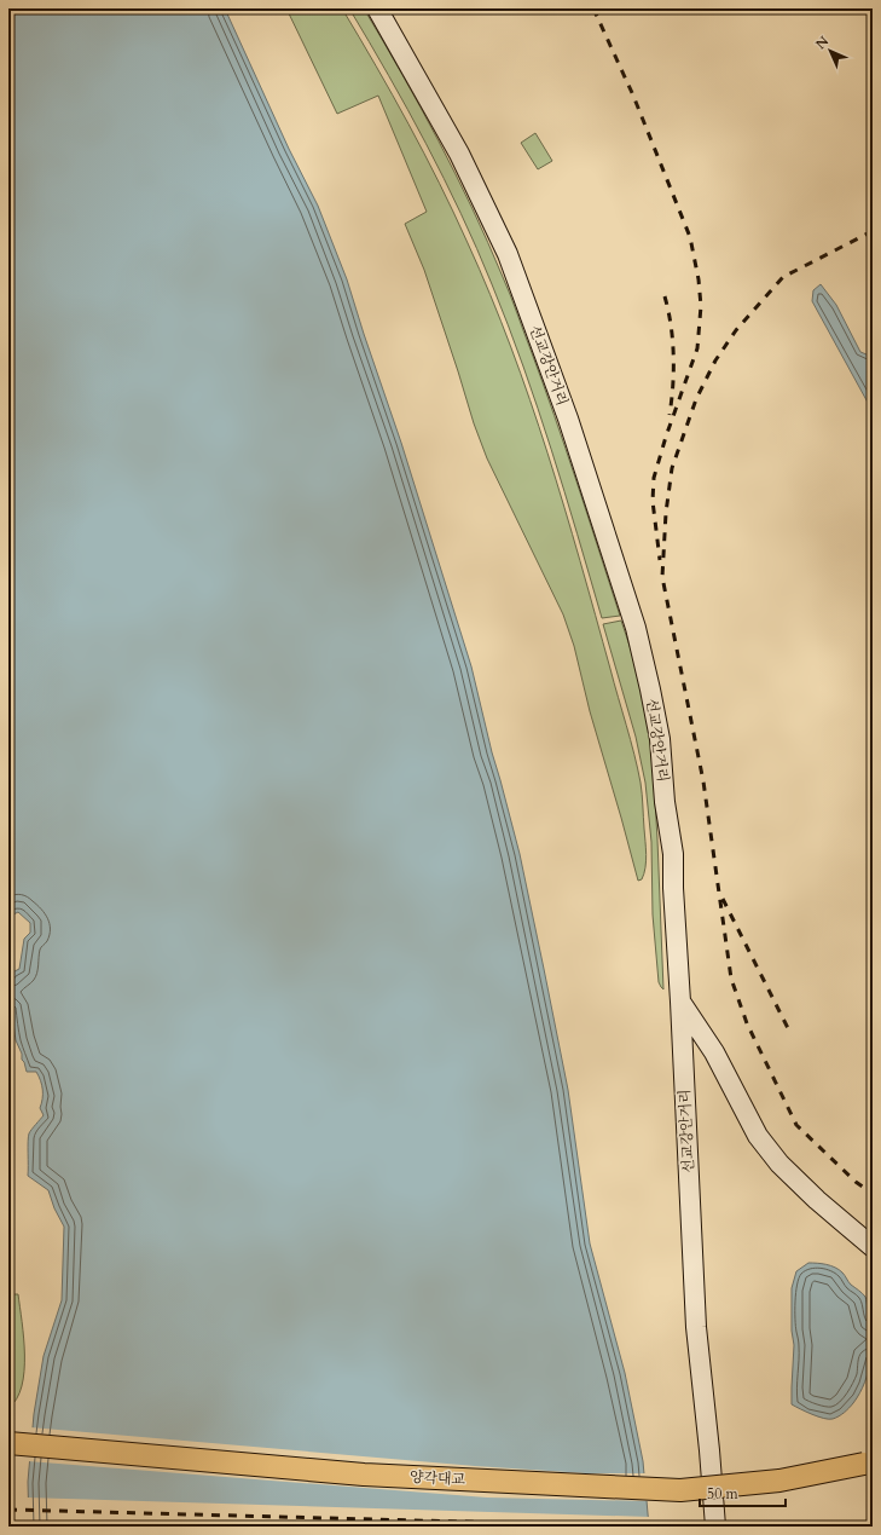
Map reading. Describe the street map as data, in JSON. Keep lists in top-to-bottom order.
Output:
{
  "streets": {
    "main road": ["선교강안거리", "양각대교"]
  },
  "scale_bar": "50 m",
  "north": "top left"
}
